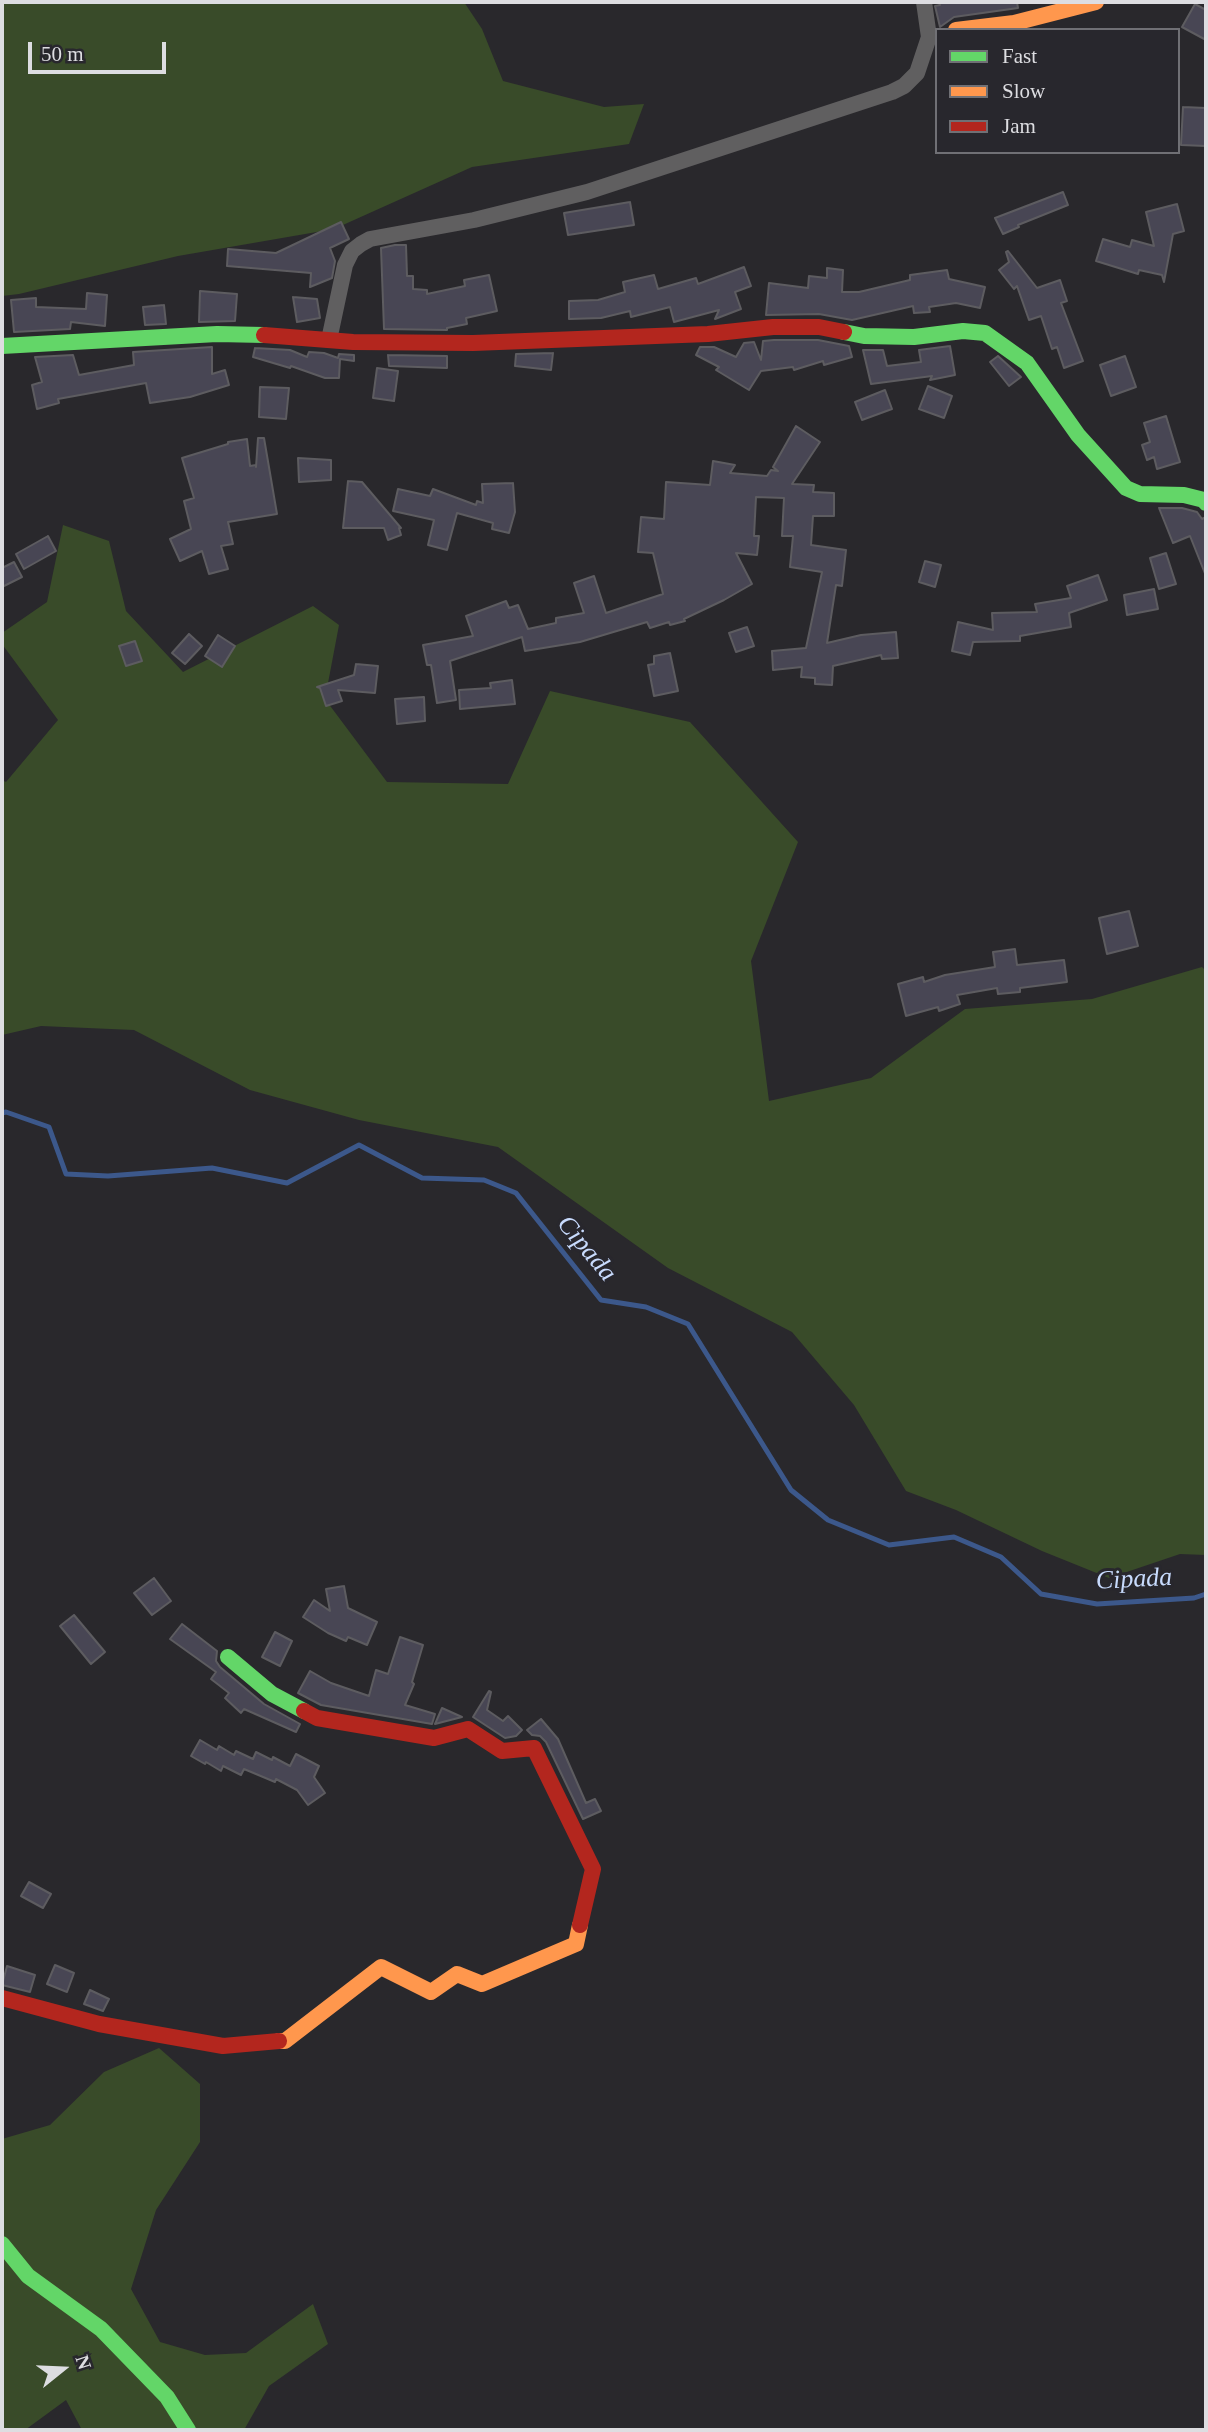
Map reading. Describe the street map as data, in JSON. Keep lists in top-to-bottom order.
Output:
{
  "water": ["Cipada"],
  "legend": ["Fast", "Slow", "Jam"],
  "scale_bar": "50 m",
  "north": "right"
}
